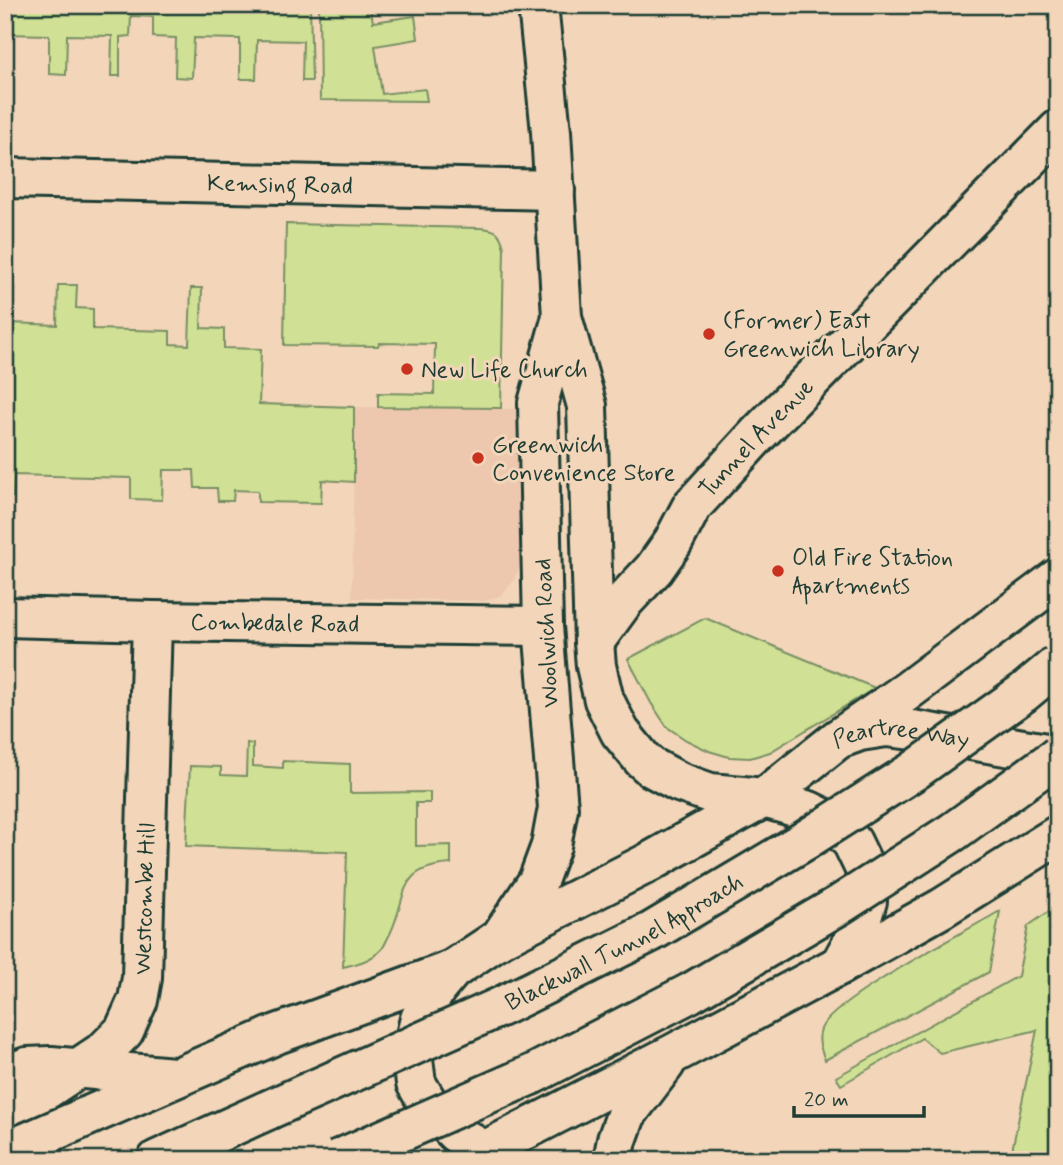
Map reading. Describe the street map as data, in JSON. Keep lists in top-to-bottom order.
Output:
{
  "streets": {
    "main road": [
      "Kemsing Road",
      "Tunnel Avenue",
      "Combedale Road",
      "Woolwich Road",
      "Peartree Way",
      "Westcombe Hill",
      "Blackwall Tunnel Approach"
    ]
  },
  "crossings": [
    ["Kemsing Road", "Woolwich Road"],
    ["Tunnel Avenue", "Woolwich Road"],
    ["Combedale Road", "Woolwich Road"],
    ["Combedale Road", "Westcombe Hill"],
    ["Woolwich Road", "Peartree Way"]
  ],
  "places": [
    "(Former) East Greenwich Library",
    "New Life Church",
    "Greenwich Convenience Store",
    "Old Fire Station Apartments"
  ],
  "scale_bar": "20 m"
}
